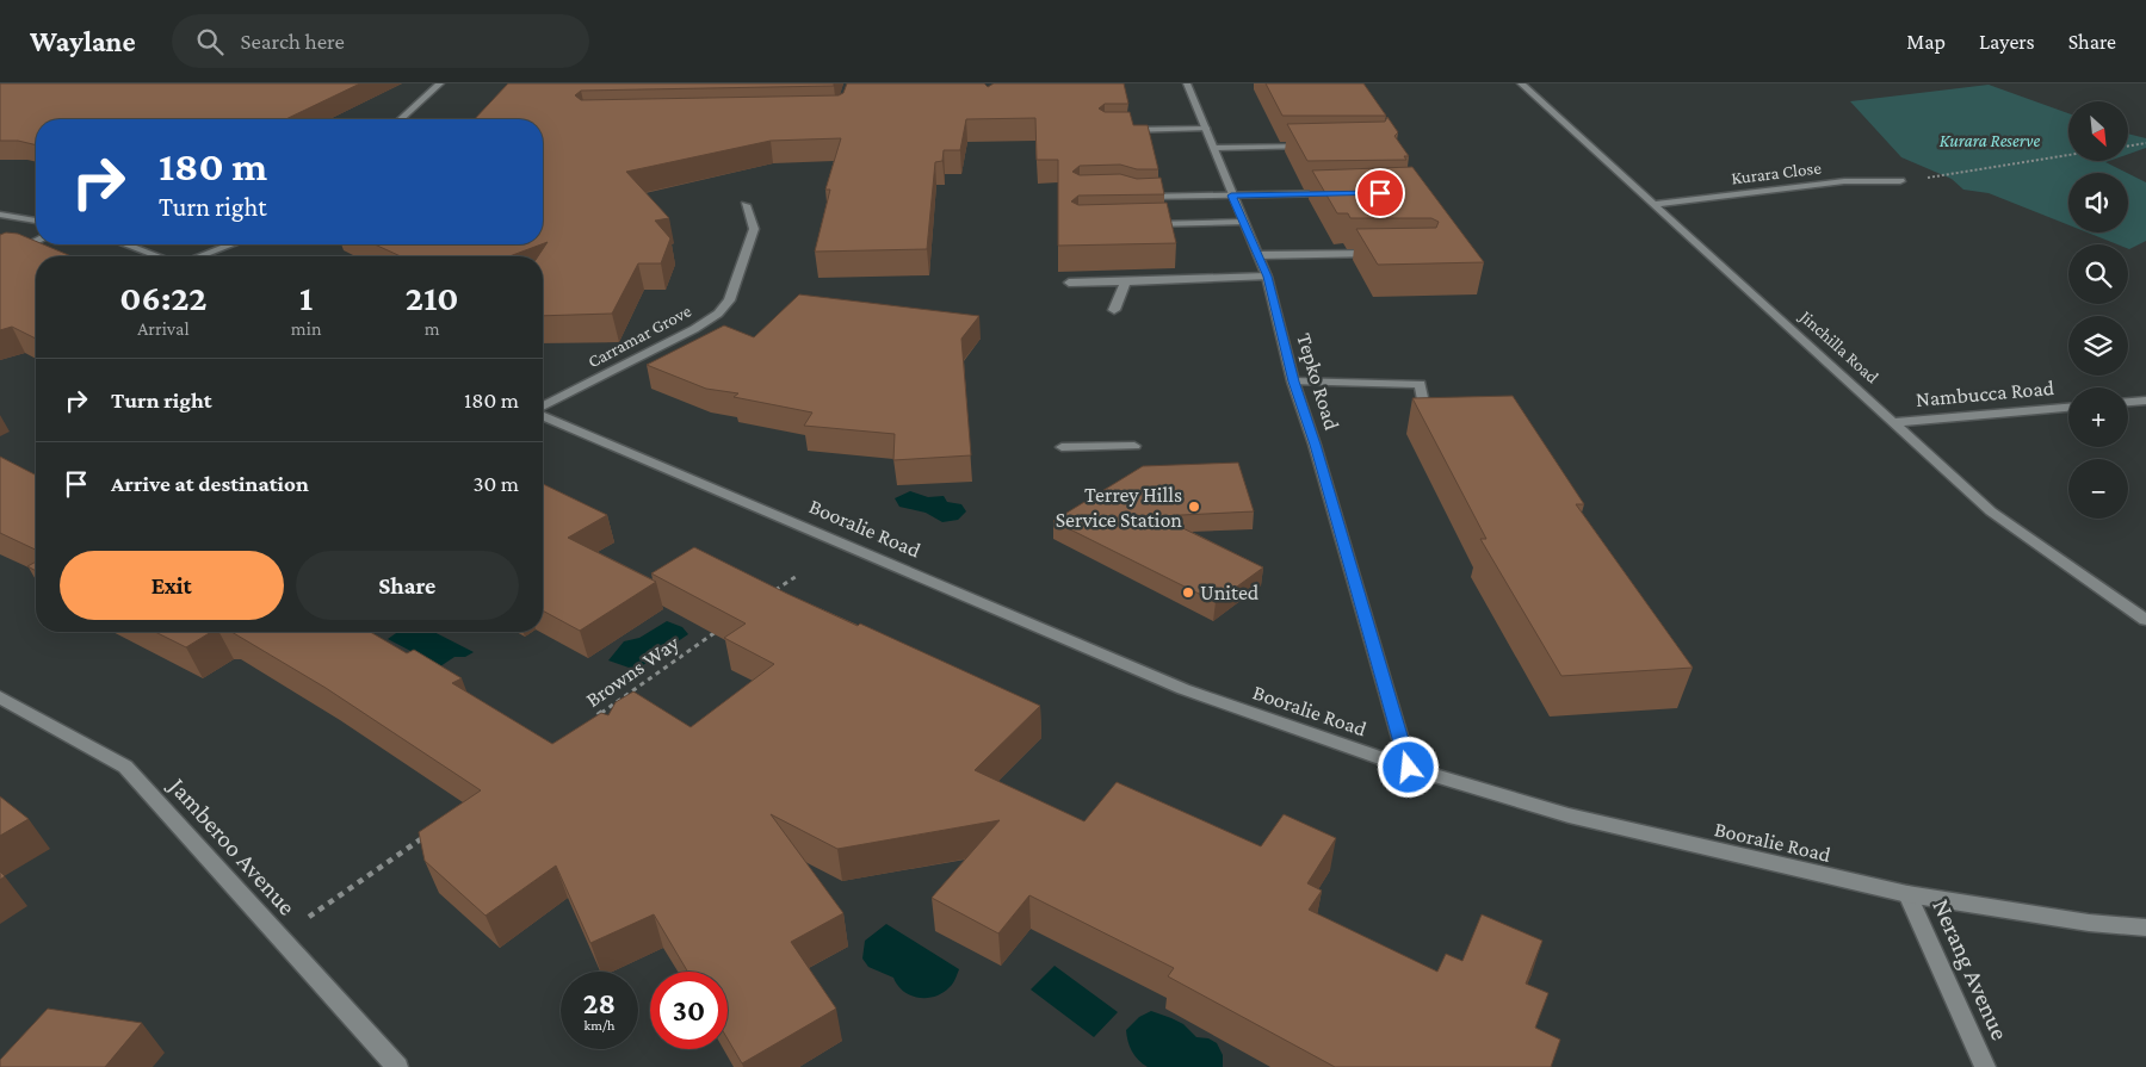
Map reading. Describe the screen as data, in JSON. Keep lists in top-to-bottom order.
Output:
{
  "streets": {
    "street": [
      "Kurara Close",
      "Carramar Grove",
      "Jinchilla Road",
      "Tepko Road",
      "Nambucca Road",
      "Booralie Road",
      "Jamberoo Avenue",
      "Nerang Avenue"
    ],
    "path": ["Browns Way"]
  },
  "crossings": [
    ["Kurara Close", "Jinchilla Road"],
    ["Jinchilla Road", "Nambucca Road"],
    ["Tepko Road", "Booralie Road"],
    ["Booralie Road", "Nerang Avenue"]
  ],
  "parks": ["Kurara Reserve"],
  "places": ["Terrey Hills Service Station", "United"],
  "north": "bottom right",
  "page": {
    "header": "Waylane",
    "search": "Search here",
    "nav": ["Map", "Layers", "Share"],
    "map_buttons": ["+", "−"],
    "turn": ["180 m", "Turn right"],
    "eta": [
      "06:22",
      "Arrival",
      "1",
      "min",
      "210",
      "m"
    ],
    "list": [
      {
        "name": "Turn right",
        "value": "180 m"
      },
      {
        "name": "Arrive at destination",
        "value": "30 m"
      }
    ],
    "buttons": ["Exit", "Share"],
    "speed": "28 km/h",
    "limit": "30"
  }
}
